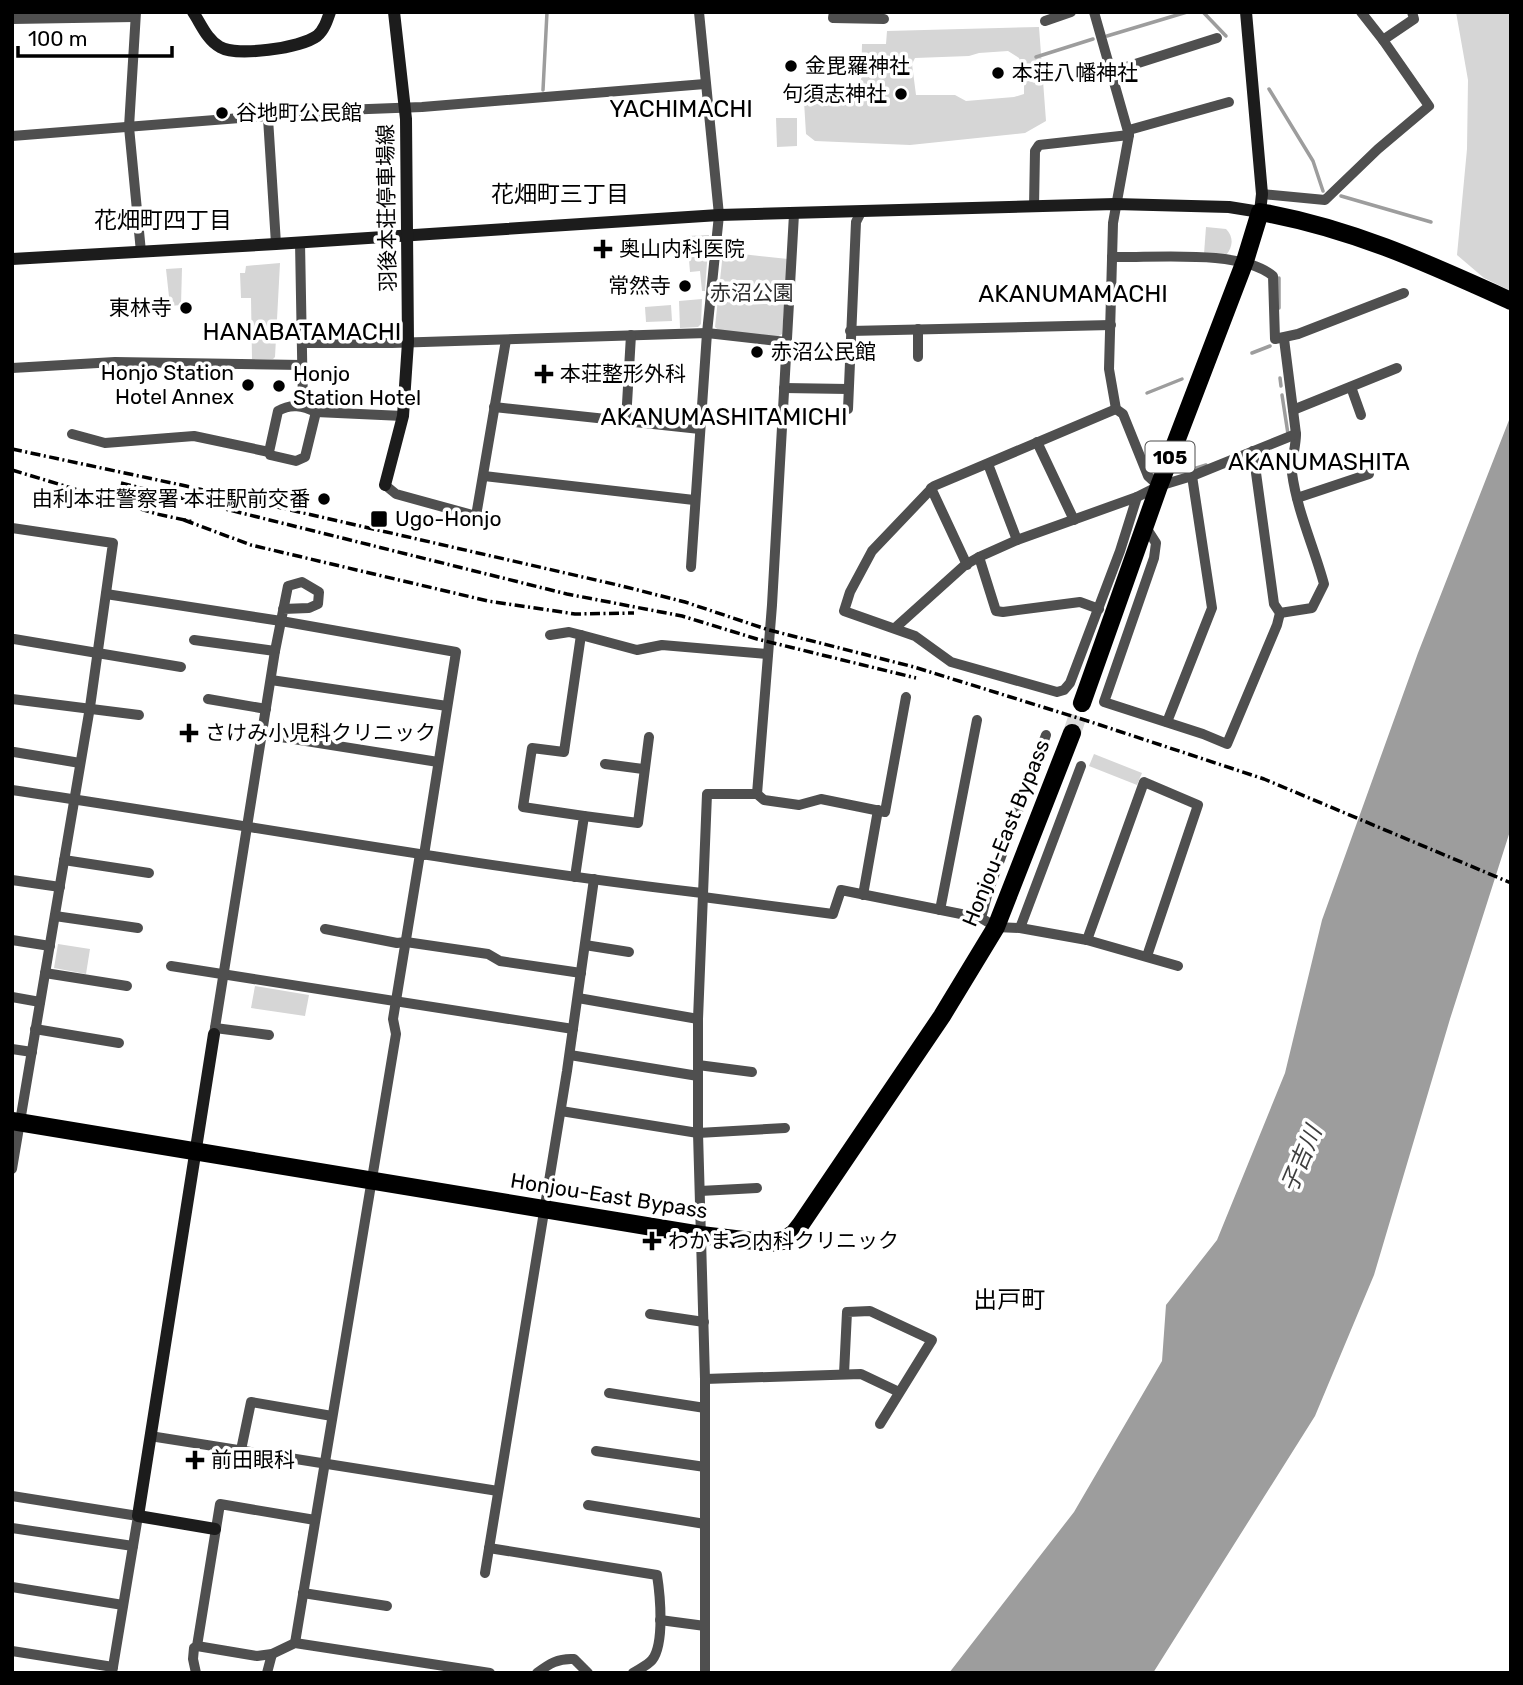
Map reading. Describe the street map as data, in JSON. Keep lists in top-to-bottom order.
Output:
{
  "streets": {
    "highway": ["105", "Honjou-East Bypass"],
    "street": ["羽後本荘停車場線"]
  },
  "districts": [
    "YACHIMACHI",
    "花畑町三丁目",
    "花畑町四丁目",
    "AKANUMAMACHI",
    "HANABATAMACHI",
    "AKANUMASHITAMICHI",
    "AKANUMASHITA",
    "出戸町"
  ],
  "water": ["子吉川"],
  "parks": ["赤沼公園"],
  "places": {
    "other": [
      "金毘羅神社",
      "本荘八幡神社",
      "句須志神社",
      "谷地町公民館",
      "常然寺",
      "東林寺",
      "赤沼公民館",
      "Honjo Station Hotel Annex",
      "Honjo Station Hotel",
      "由利本荘警察署 本荘駅前交番"
    ],
    "health": [
      "奥山内科医院",
      "本荘整形外科",
      "さけみ小児科クリニック",
      "わかまつ内科クリニック",
      "前田眼科"
    ],
    "transit": ["Ugo-Honjo"]
  },
  "scale_bar": "100 m"
}
